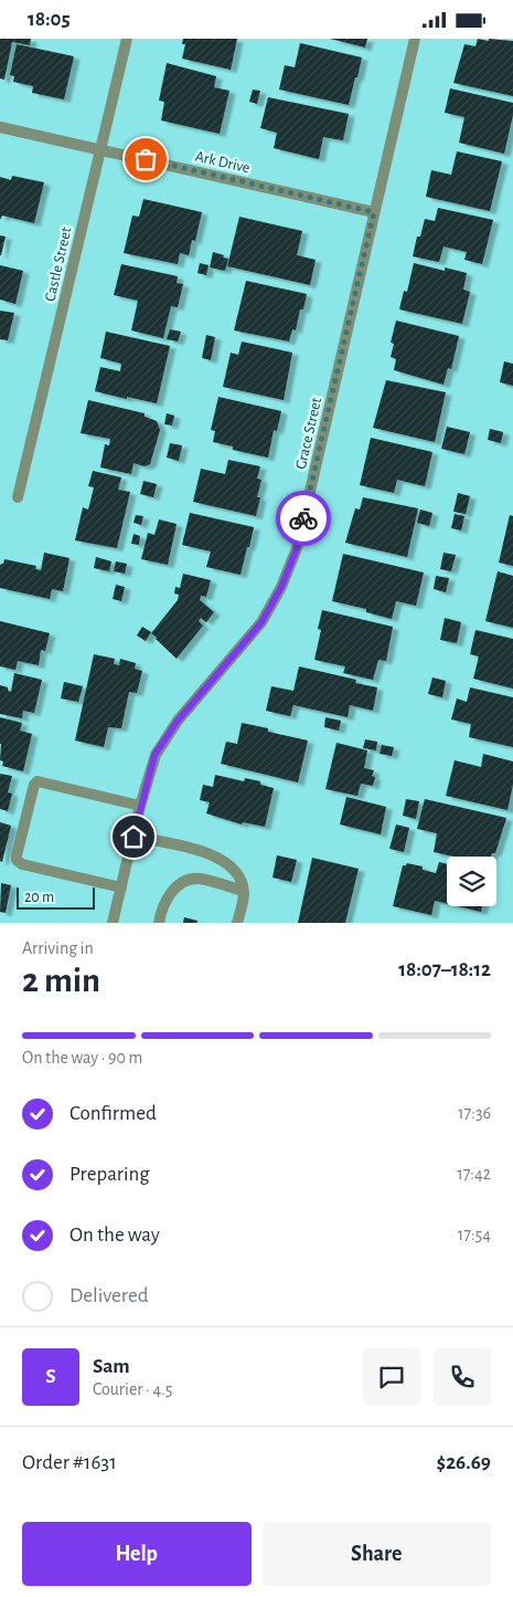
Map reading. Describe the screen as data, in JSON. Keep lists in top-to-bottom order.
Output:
{
  "streets": {
    "street": ["Ark Drive", "Castle Street", "Grace Street"]
  },
  "crossings": [
    ["Ark Drive", "Castle Street"],
    ["Ark Drive", "Grace Street"]
  ],
  "scale_bar": "20 m",
  "page": {
    "status": "18:05",
    "scale": "20 m",
    "heading": ["2 min", "Arriving in", "18:07–18:12"],
    "panel": [
      "Sam",
      "Courier · 4.5",
      "Order #1631",
      "$26.69"
    ],
    "bar": "On the way · 90 m",
    "list": [
      ["Confirmed", "17:36"],
      ["Preparing", "17:42"],
      ["On the way", "17:54"],
      "Delivered"
    ],
    "round": "S",
    "buttons": ["Help", "Share"]
  }
}
